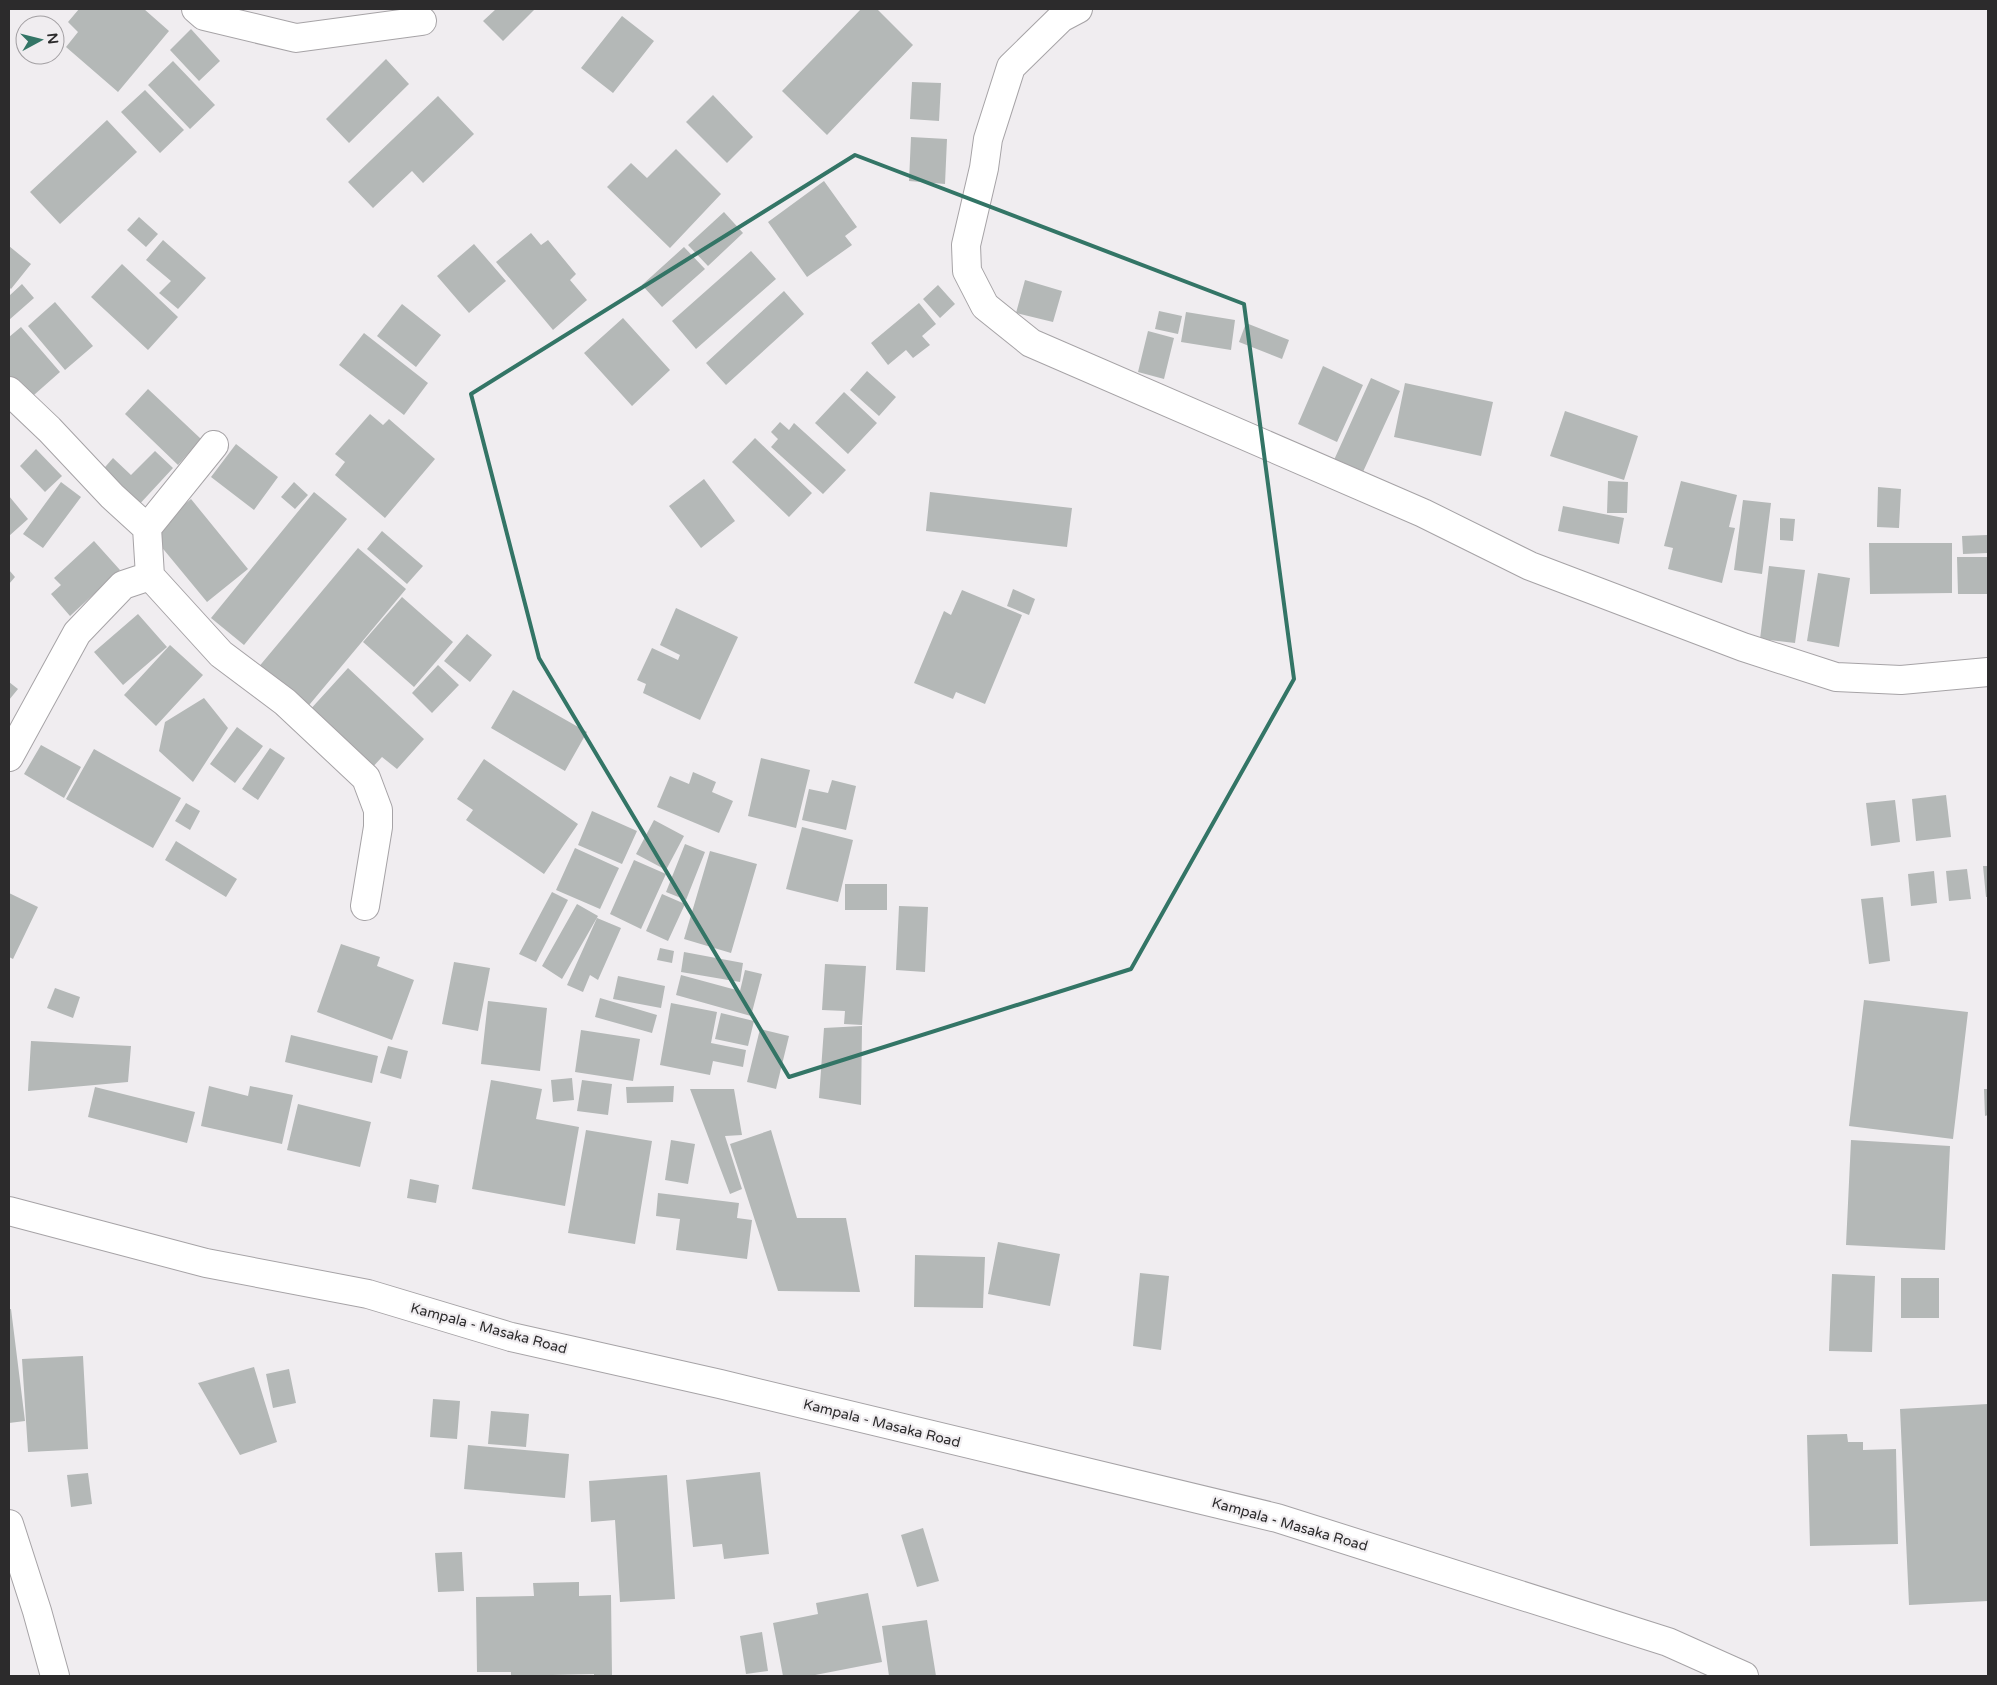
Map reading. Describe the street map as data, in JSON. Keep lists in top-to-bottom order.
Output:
{
  "streets": {
    "street": ["Kampala - Masaka Road"]
  },
  "north": "right"
}
